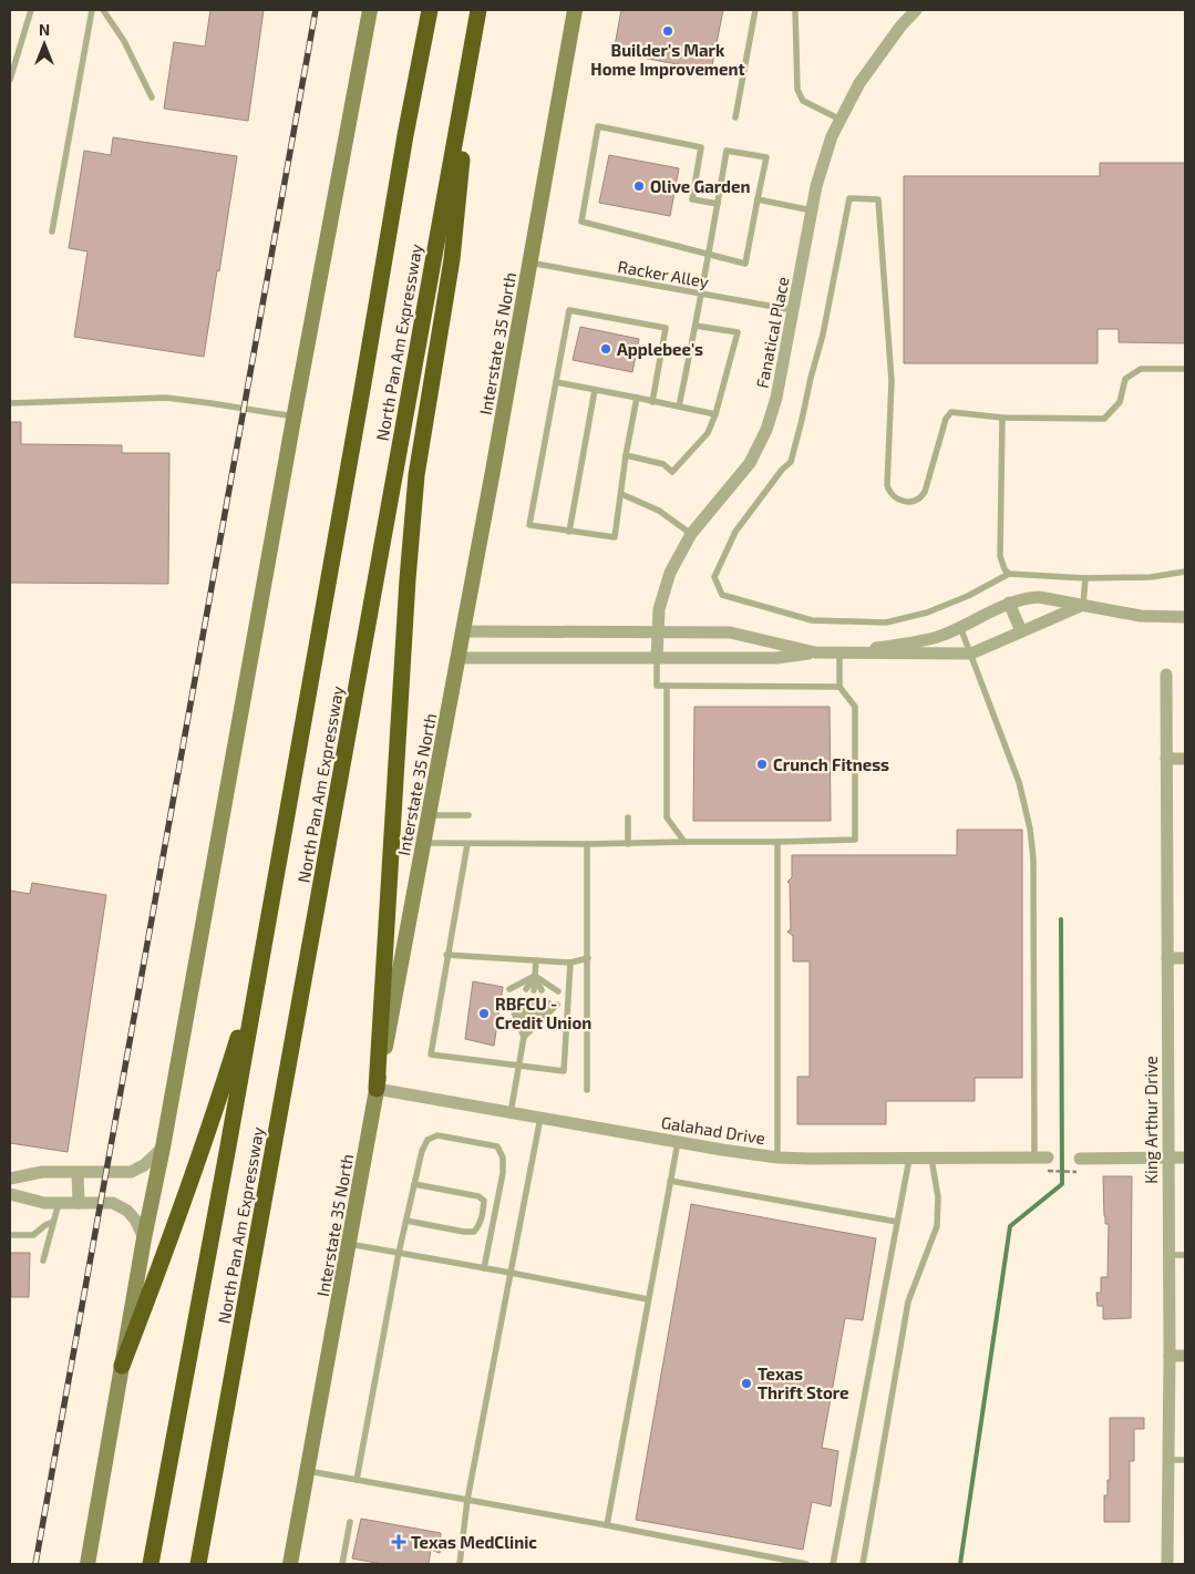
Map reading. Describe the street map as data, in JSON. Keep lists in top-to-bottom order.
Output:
{
  "streets": {
    "highway": ["North Pan Am Expressway"],
    "main road": ["Interstate 35 North"],
    "street": ["Fanatical Place", "King Arthur Drive", "Galahad Drive"],
    "lane": ["Racker Alley"]
  },
  "crossings": [
    ["Racker Alley", "Fanatical Place"],
    ["Racker Alley", "Interstate 35 North"],
    ["Interstate 35 North", "Galahad Drive"]
  ],
  "places": {
    "other": [
      "Builder's Mark Home Improvement",
      "Olive Garden",
      "Applebee's",
      "Crunch Fitness",
      "RBFCU - Credit Union",
      "Texas Thrift Store"
    ],
    "health": ["Texas MedClinic"]
  },
  "north": "top"
}
